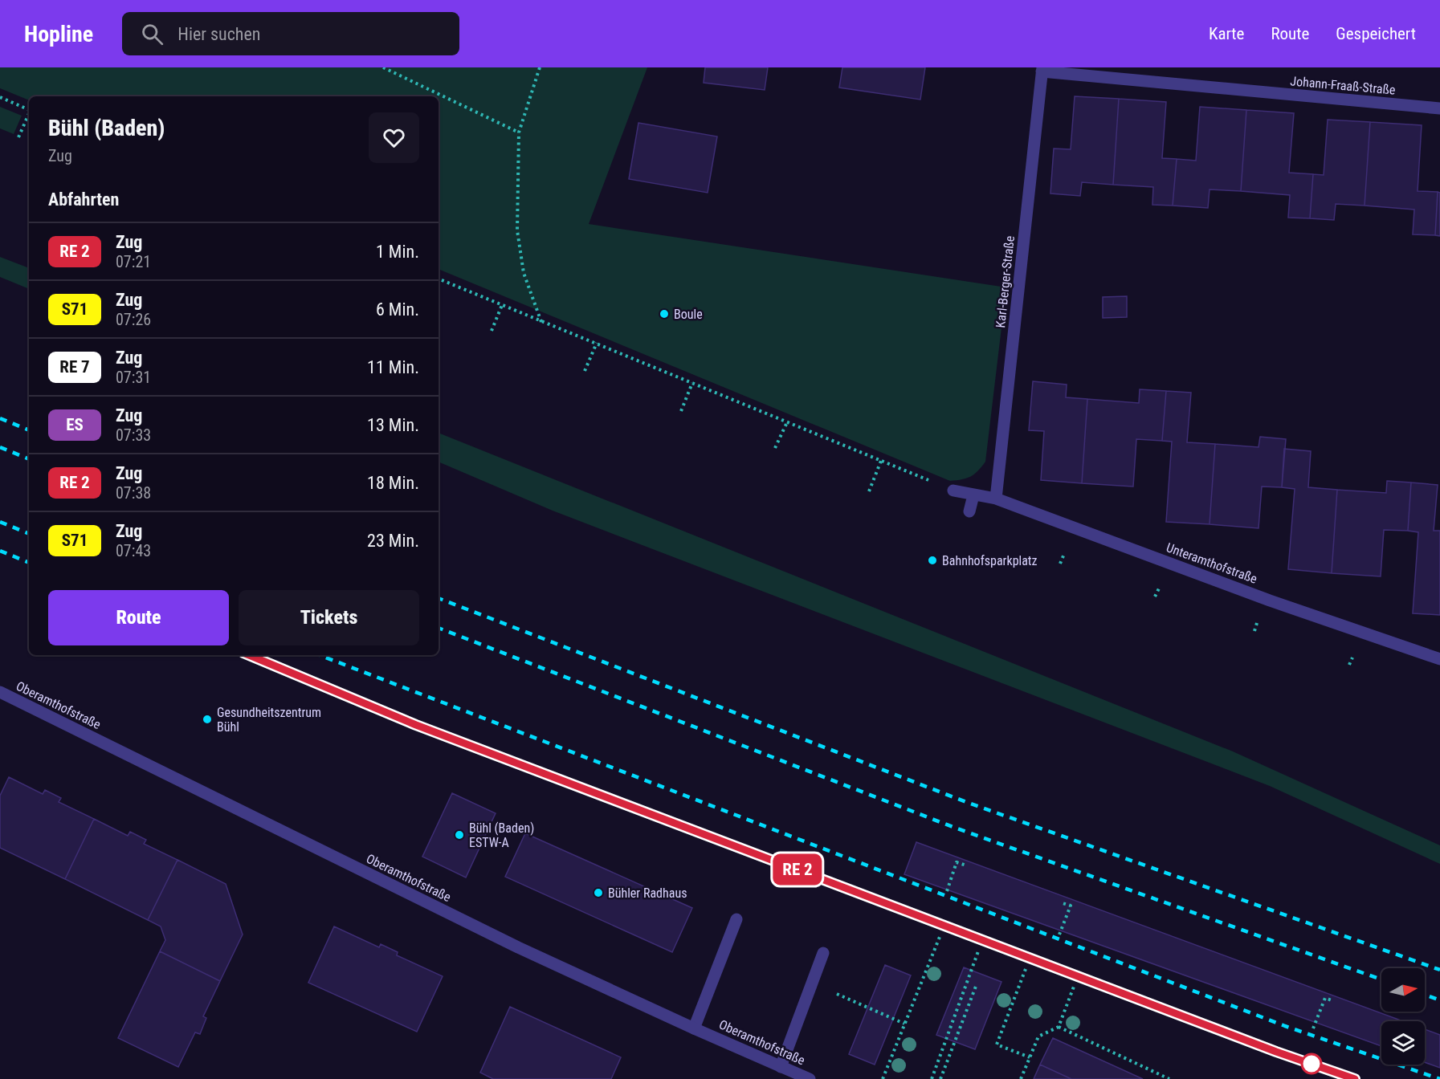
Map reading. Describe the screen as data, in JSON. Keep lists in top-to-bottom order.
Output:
{
  "streets": {
    "street": [
      "Johann-Fraaß-Straße",
      "Karl-Berger-Straße",
      "Unteramthofstraße",
      "Oberamthofstraße"
    ]
  },
  "crossings": [
    ["Johann-Fraaß-Straße", "Karl-Berger-Straße"],
    ["Karl-Berger-Straße", "Unteramthofstraße"]
  ],
  "places": [
    "Boule",
    "Bahnhofsparkplatz",
    "Gesundheitszentrum Bühl",
    "Bühl (Baden) ESTW-A",
    "Bühler Radhaus"
  ],
  "north": "right",
  "page": {
    "header": "Hopline",
    "search": "Hier suchen",
    "nav": ["Karte", "Route", "Gespeichert"],
    "on_map": "RE 2",
    "heading": [
      ["Bühl (Baden)", "Zug"],
      "Abfahrten"
    ],
    "list": [
      {
        "mark": "RE 2",
        "name": "Zug",
        "note": "07:21",
        "value": "1 Min."
      },
      {
        "mark": "S71",
        "name": "Zug",
        "note": "07:26",
        "value": "6 Min."
      },
      {
        "mark": "RE 7",
        "name": "Zug",
        "note": "07:31",
        "value": "11 Min."
      },
      {
        "mark": "ES",
        "name": "Zug",
        "note": "07:33",
        "value": "13 Min."
      },
      {
        "mark": "RE 2",
        "name": "Zug",
        "note": "07:38",
        "value": "18 Min."
      },
      {
        "mark": "S71",
        "name": "Zug",
        "note": "07:43",
        "value": "23 Min."
      }
    ],
    "buttons": ["Route", "Tickets"]
  }
}
